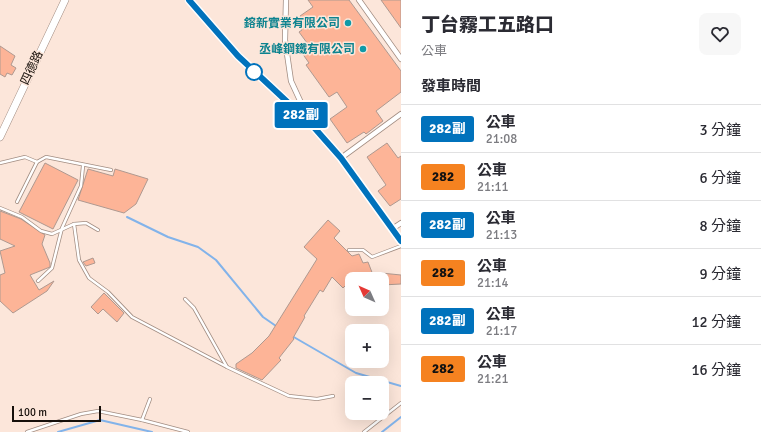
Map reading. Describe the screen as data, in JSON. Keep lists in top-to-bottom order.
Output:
{
  "streets": {
    "street": ["四德路"]
  },
  "places": ["鎔新實業有限公司", "丞峰鋼鐵有限公司"],
  "lines": ["bus line 282副"],
  "scale_bar": "100 m",
  "north": "top left",
  "page": {
    "on_map": "282副",
    "heading": [
      ["丁台霧工五路口", "公車"],
      "發車時間"
    ],
    "list": [
      {
        "mark": "282副",
        "name": "公車",
        "note": "21:08",
        "value": "3 分鐘"
      },
      {
        "mark": "282",
        "name": "公車",
        "note": "21:11",
        "value": "6 分鐘"
      },
      {
        "mark": "282副",
        "name": "公車",
        "note": "21:13",
        "value": "8 分鐘"
      },
      {
        "mark": "282",
        "name": "公車",
        "note": "21:14",
        "value": "9 分鐘"
      },
      {
        "mark": "282副",
        "name": "公車",
        "note": "21:17",
        "value": "12 分鐘"
      },
      {
        "mark": "282",
        "name": "公車",
        "note": "21:21",
        "value": "16 分鐘"
      }
    ],
    "map_buttons": ["+", "−"],
    "scale": "100 m"
  }
}
